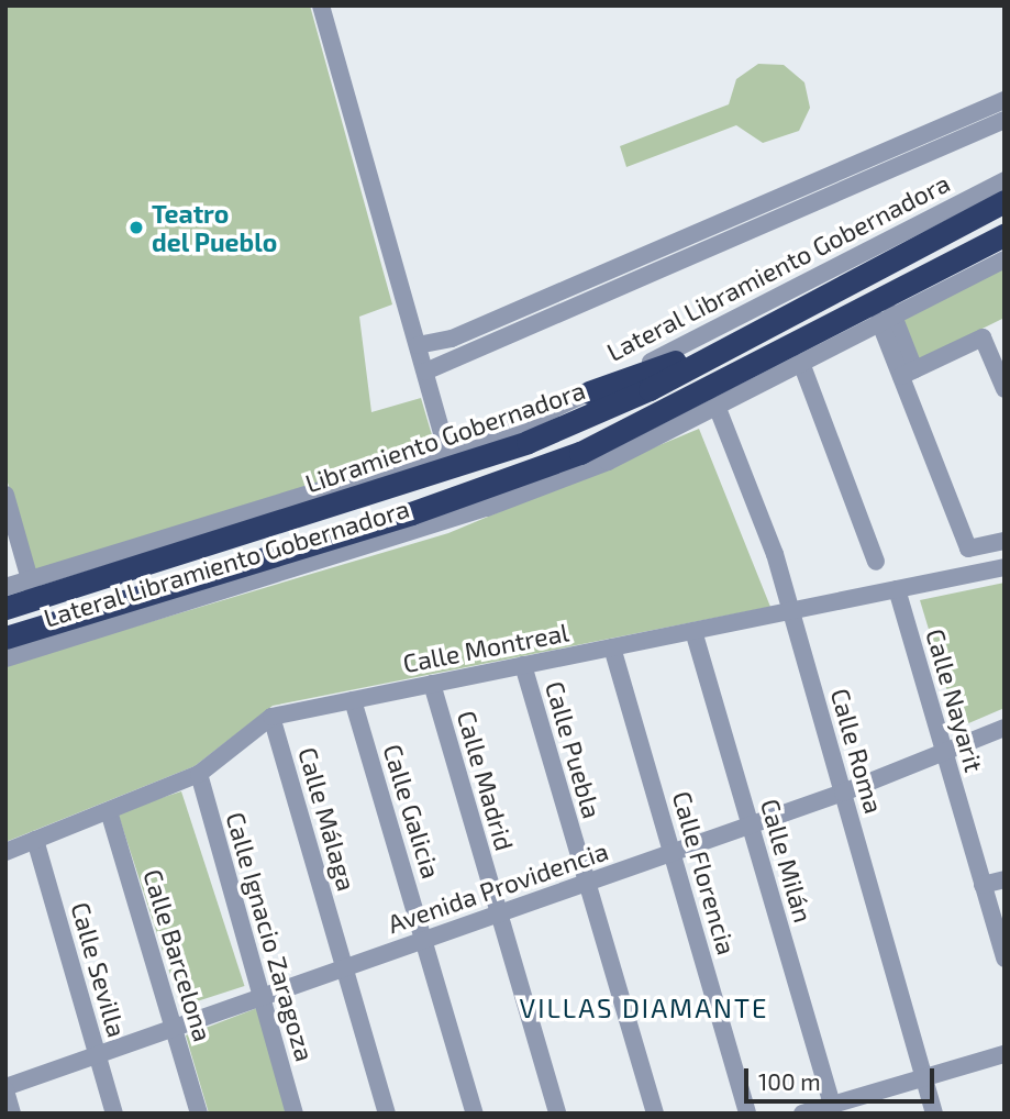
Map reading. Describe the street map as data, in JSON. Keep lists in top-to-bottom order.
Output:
{
  "streets": {
    "highway": ["Libramiento Gobernadora"],
    "street": [
      "Lateral Libramiento Gobernadora",
      "Calle Montreal",
      "Calle Nayarit",
      "Calle Puebla",
      "Calle Roma",
      "Calle Madrid",
      "Calle Galicia",
      "Calle Málaga",
      "Calle Milán",
      "Calle Florencia",
      "Avenida Providencia",
      "Calle Ignacio Zaragoza",
      "Calle Barcelona",
      "Calle Sevilla"
    ]
  },
  "crossings": [
    ["Lateral Libramiento Gobernadora", "Libramiento Gobernadora"],
    ["Lateral Libramiento Gobernadora", "Calle Roma"],
    ["Calle Montreal", "Calle Nayarit"],
    ["Calle Montreal", "Calle Puebla"],
    ["Calle Montreal", "Calle Roma"],
    ["Calle Montreal", "Calle Madrid"],
    ["Calle Montreal", "Calle Galicia"],
    ["Calle Montreal", "Calle Málaga"],
    ["Calle Montreal", "Calle Milán"],
    ["Calle Montreal", "Calle Florencia"],
    ["Calle Montreal", "Calle Ignacio Zaragoza"],
    ["Calle Montreal", "Calle Barcelona"],
    ["Calle Montreal", "Calle Sevilla"],
    ["Calle Nayarit", "Avenida Providencia"],
    ["Calle Puebla", "Avenida Providencia"],
    ["Calle Roma", "Avenida Providencia"],
    ["Calle Madrid", "Avenida Providencia"],
    ["Calle Galicia", "Avenida Providencia"],
    ["Calle Málaga", "Avenida Providencia"],
    ["Calle Milán", "Avenida Providencia"],
    ["Calle Florencia", "Avenida Providencia"],
    ["Avenida Providencia", "Calle Ignacio Zaragoza"],
    ["Avenida Providencia", "Calle Barcelona"],
    ["Avenida Providencia", "Calle Sevilla"]
  ],
  "districts": ["VILLAS DIAMANTE"],
  "places": ["Teatro del Pueblo"],
  "scale_bar": "100 m"
}
